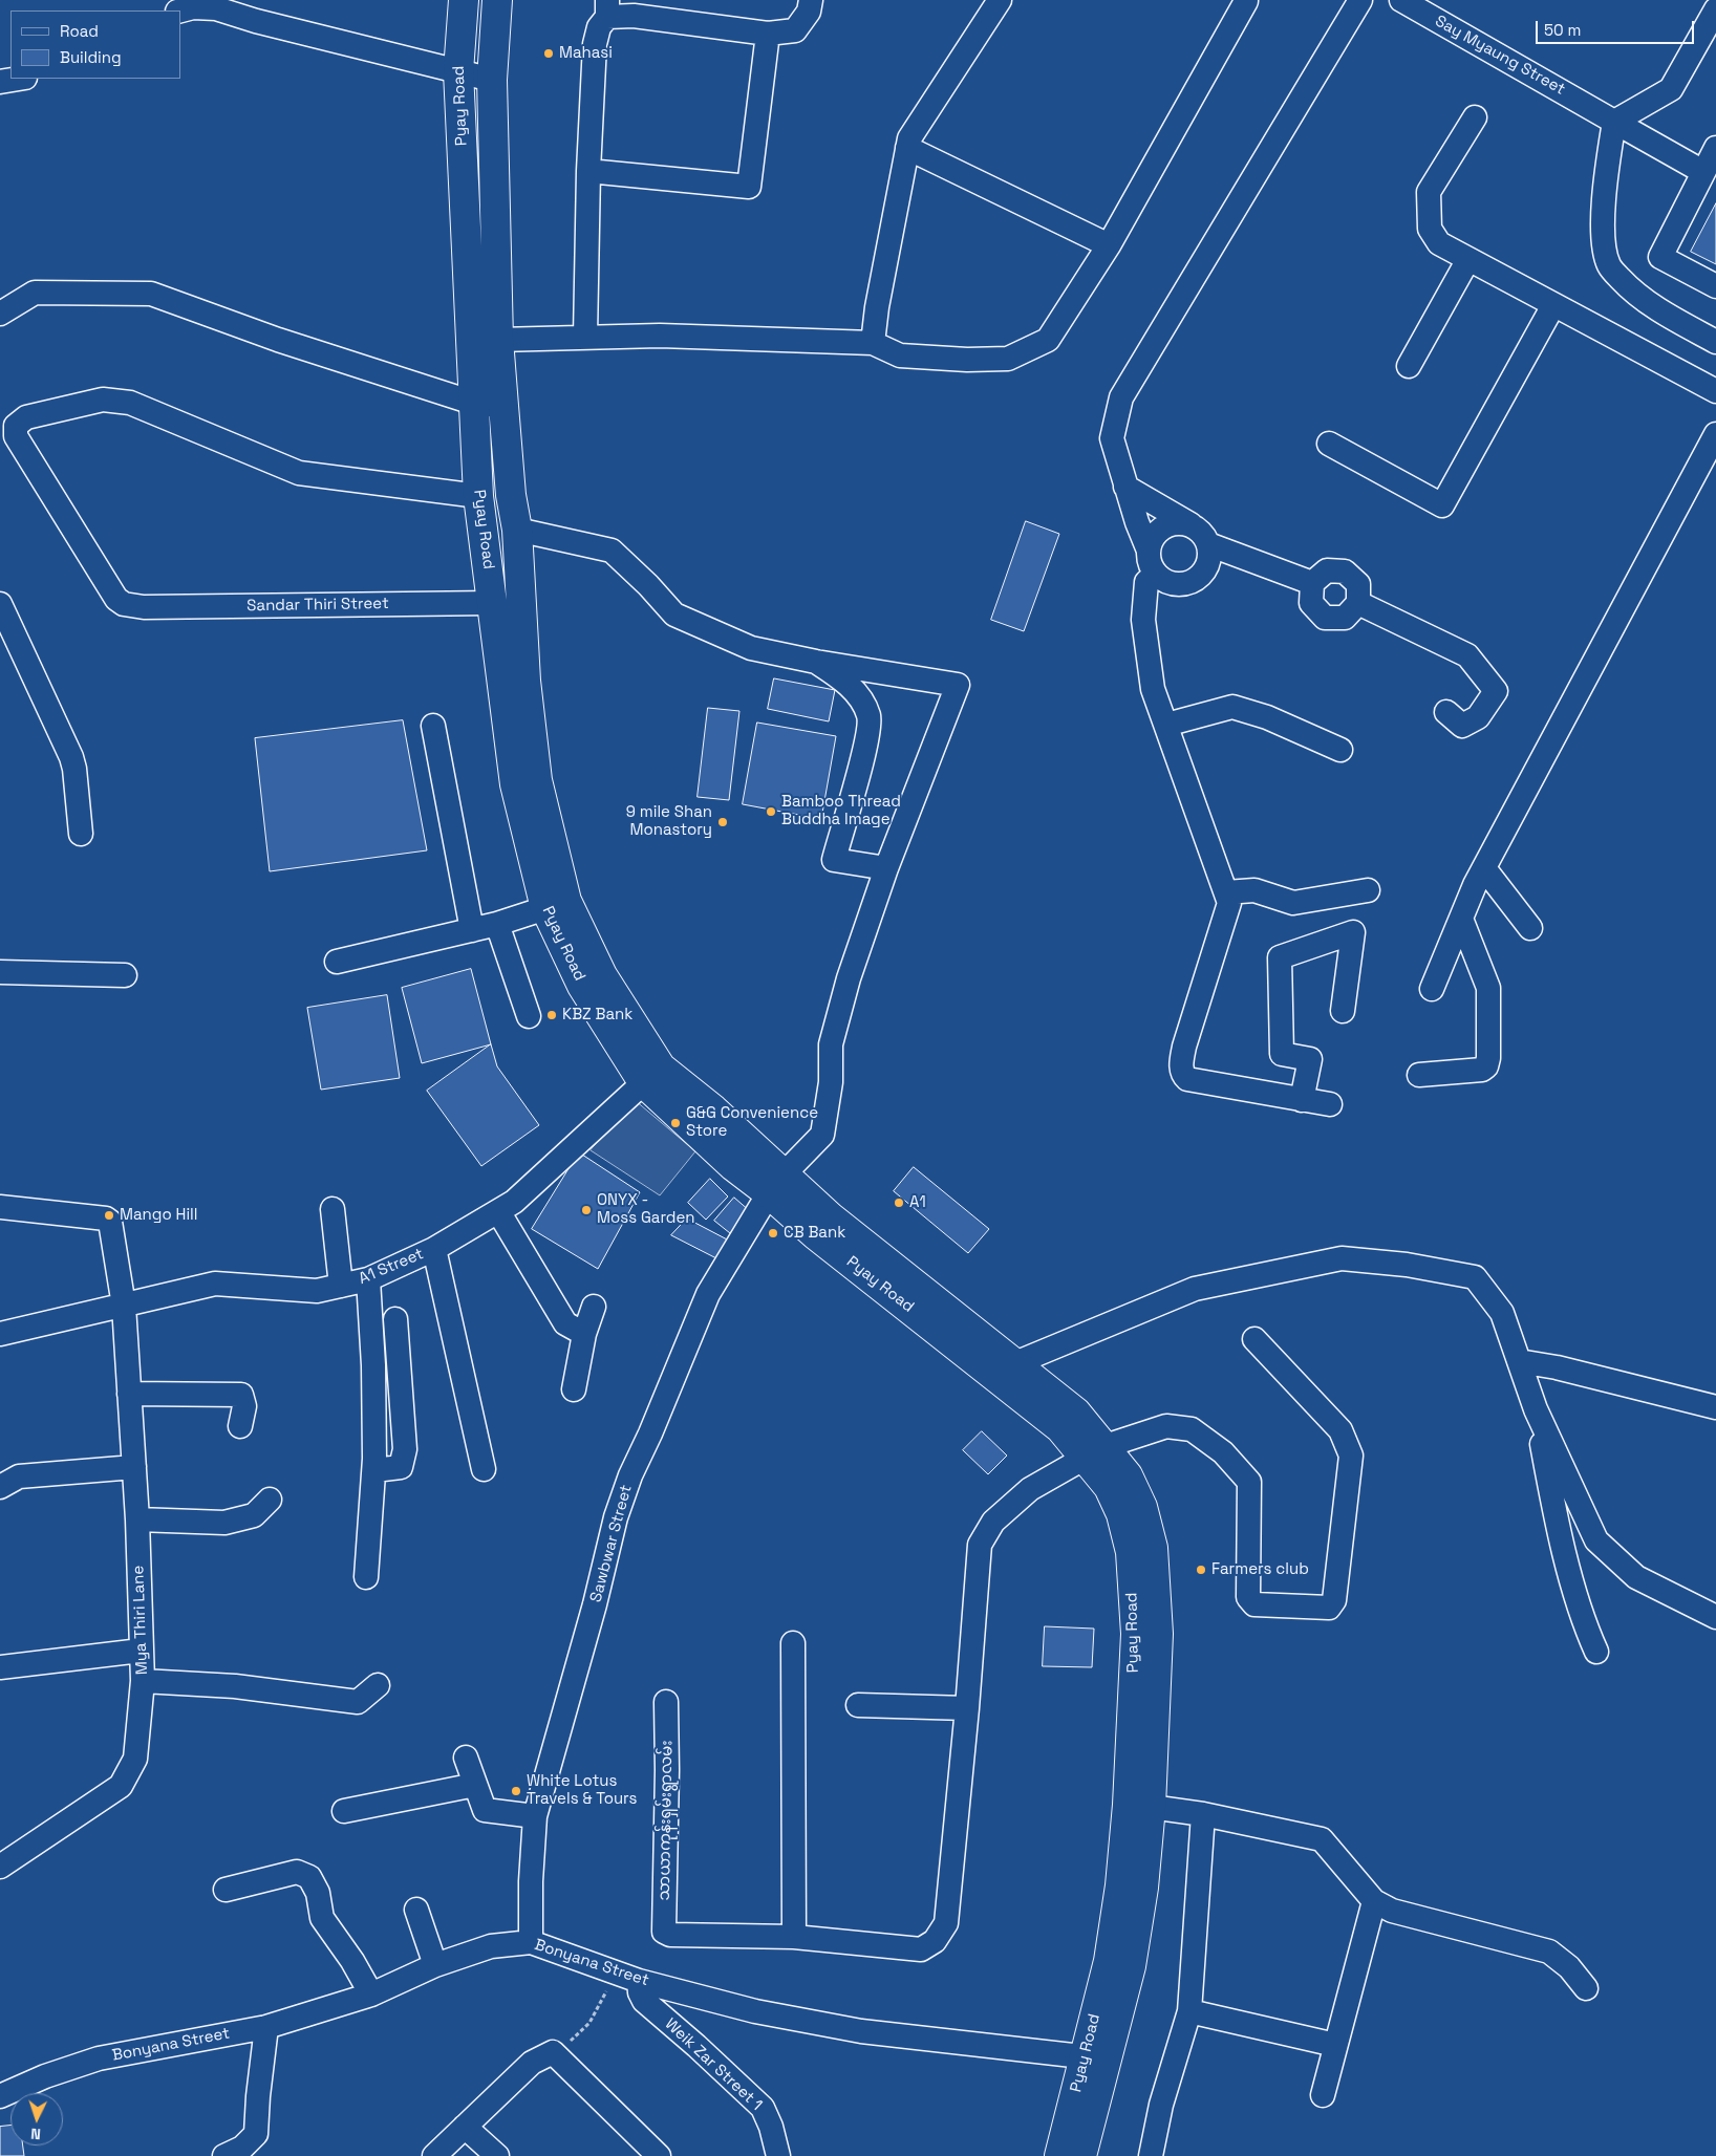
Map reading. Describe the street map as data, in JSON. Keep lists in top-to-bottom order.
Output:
{
  "streets": {
    "highway": ["Pyay Road"],
    "street": [
      "Say Myaung Street",
      "Sandar Thiri Street",
      "A1 Street",
      "Sawbwar Street",
      "Mya Thiri Lane",
      "သာယာကုန်းရှမ်းရွာလမ်း",
      "Bonyana Street",
      "Weik Zar Street 1"
    ]
  },
  "crossings": [
    ["Pyay Road", "Sandar Thiri Street"],
    ["Pyay Road", "A1 Street"],
    ["Pyay Road", "Sawbwar Street"],
    ["Pyay Road", "Bonyana Street"],
    ["A1 Street", "Mya Thiri Lane"],
    ["Sawbwar Street", "Bonyana Street"],
    ["Bonyana Street", "Weik Zar Street 1"]
  ],
  "places": [
    "Mahasi",
    "Bamboo Thread Buddha Image",
    "9 mile Shan Monastory",
    "KBZ Bank",
    "G&G Convenience Store",
    "A1",
    "ONYX - Moss Garden",
    "Mango Hill",
    "CB Bank",
    "Farmers club",
    "White Lotus Travels & Tours"
  ],
  "legend": ["Road", "Building"],
  "scale_bar": "50 m",
  "north": "bottom"
}
